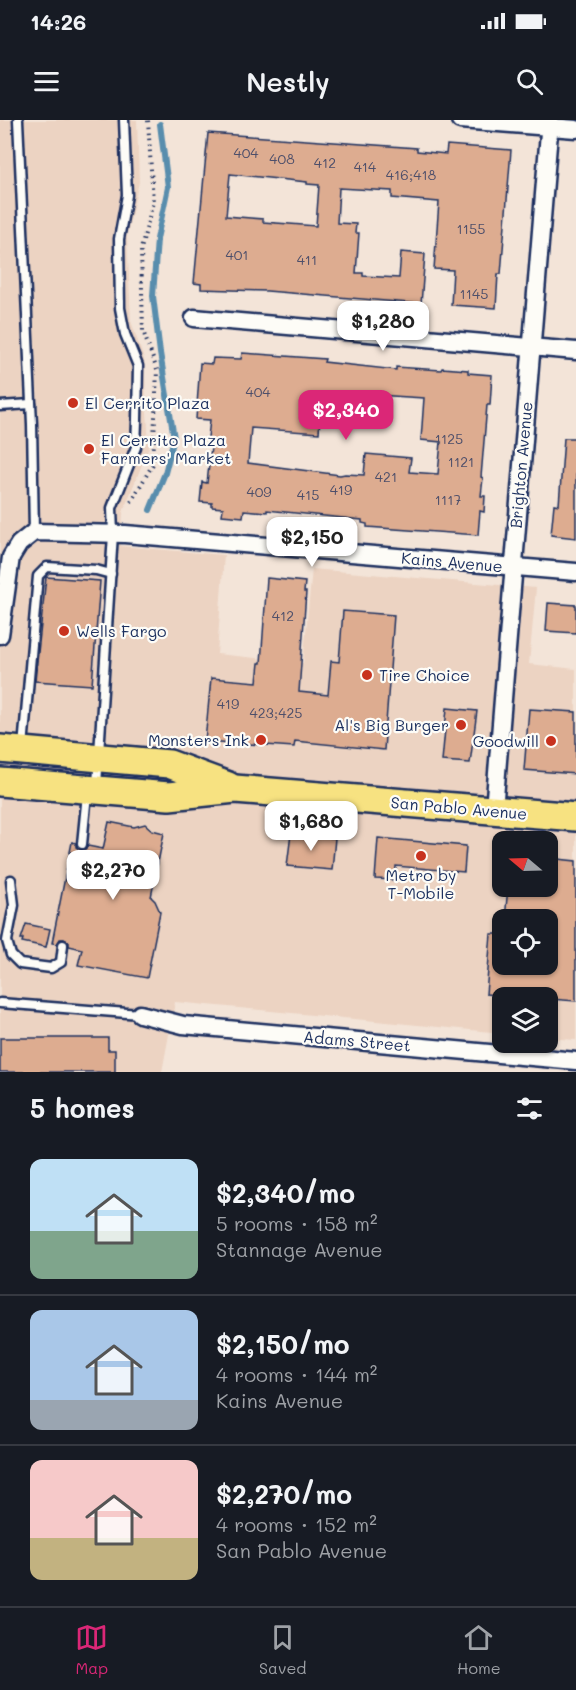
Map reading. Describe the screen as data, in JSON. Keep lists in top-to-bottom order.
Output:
{
  "streets": {
    "main road": ["San Pablo Avenue"],
    "street": ["Brighton Avenue", "Kains Avenue", "Adams Street"]
  },
  "crossings": [
    ["Brighton Avenue", "Kains Avenue"],
    ["Brighton Avenue", "San Pablo Avenue"]
  ],
  "places": [
    "El Cerrito Plaza",
    "El Cerrito Plaza Farmers' Market",
    "Wells Fargo",
    "Tire Choice",
    "Al's Big Burger",
    "Monsters Ink",
    "Goodwill",
    "Metro by T-Mobile"
  ],
  "house_numbers": [
    "404",
    "408",
    "412",
    "414",
    "416;418",
    "1155",
    "401",
    "411",
    "1145",
    "404",
    "1125",
    "1121",
    "421",
    "419",
    "409",
    "415",
    "1117",
    "412",
    "419",
    "423;425"
  ],
  "north": "left",
  "page": {
    "status": "14:26",
    "header": "Nestly",
    "price": [
      "$1,280",
      "$2,340",
      "$2,150",
      "$1,680",
      "$2,270"
    ],
    "heading": "5 homes",
    "list": [
      {
        "name": "$2,340/mo",
        "note": "5 rooms · 158 m² · Stannage Avenue"
      },
      {
        "name": "$2,150/mo",
        "note": "4 rooms · 144 m² · Kains Avenue"
      },
      {
        "name": "$2,270/mo",
        "note": "4 rooms · 152 m² · San Pablo Avenue"
      }
    ],
    "tabs": ["Map", "Saved", "Home"]
  }
}
